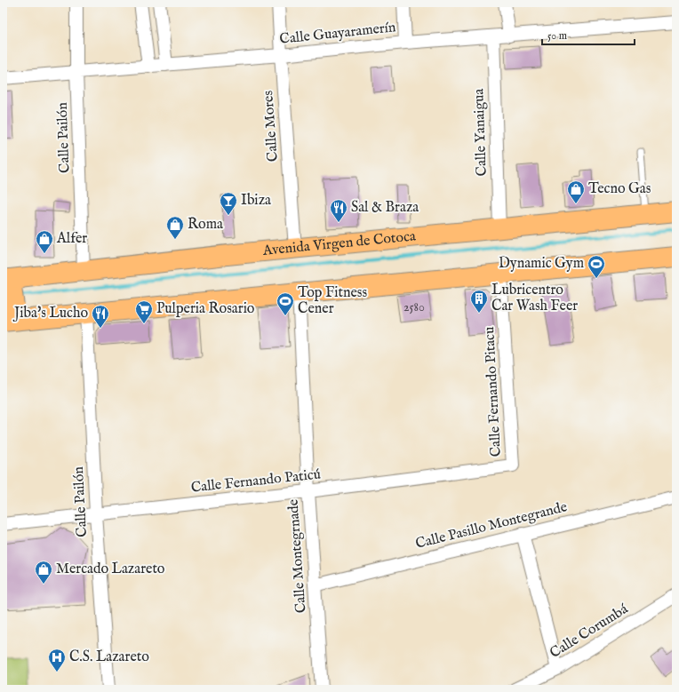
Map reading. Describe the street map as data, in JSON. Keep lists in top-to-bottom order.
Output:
{
  "streets": {
    "main road": ["Avenida Virgen de Cotoca"],
    "street": [
      "Calle Guayaramerín",
      "Calle Mores",
      "Calle Yanaigua",
      "Calle Pailón",
      "Calle Fernando Pitacu",
      "Calle Fernando Paticú",
      "Calle Pasillo Montegrande",
      "Calle Montegrnade",
      "Calle Corumbá"
    ]
  },
  "crossings": [
    ["Calle Guayaramerín", "Calle Mores"],
    ["Calle Guayaramerín", "Calle Yanaigua"],
    ["Calle Guayaramerín", "Calle Pailón"],
    ["Calle Mores", "Avenida Virgen de Cotoca"],
    ["Calle Yanaigua", "Avenida Virgen de Cotoca"],
    ["Calle Pailón", "Avenida Virgen de Cotoca"],
    ["Calle Pailón", "Calle Fernando Paticú"],
    ["Avenida Virgen de Cotoca", "Calle Fernando Pitacu"],
    ["Avenida Virgen de Cotoca", "Calle Montegrnade"],
    ["Calle Fernando Pitacu", "Calle Fernando Paticú"],
    ["Calle Fernando Paticú", "Calle Montegrnade"],
    ["Calle Pasillo Montegrande", "Calle Montegrnade"]
  ],
  "places": {
    "shop": [
      "Tecno Gas",
      "Roma",
      "Alfer",
      "Mercado Lazareto"
    ],
    "bar": ["Ibiza"],
    "restaurant": ["Sal & Braza", "Jiba's Lucho"],
    "sports": ["Dynamic Gym", "Top Fitness Cener"],
    "building": ["Lubricentro Car Wash Feer"],
    "supermarket": ["Pulperia Rosario"],
    "hospital": ["C.S. Lazareto"]
  },
  "house_numbers": ["2580"],
  "scale_bar": "50 m"
}
